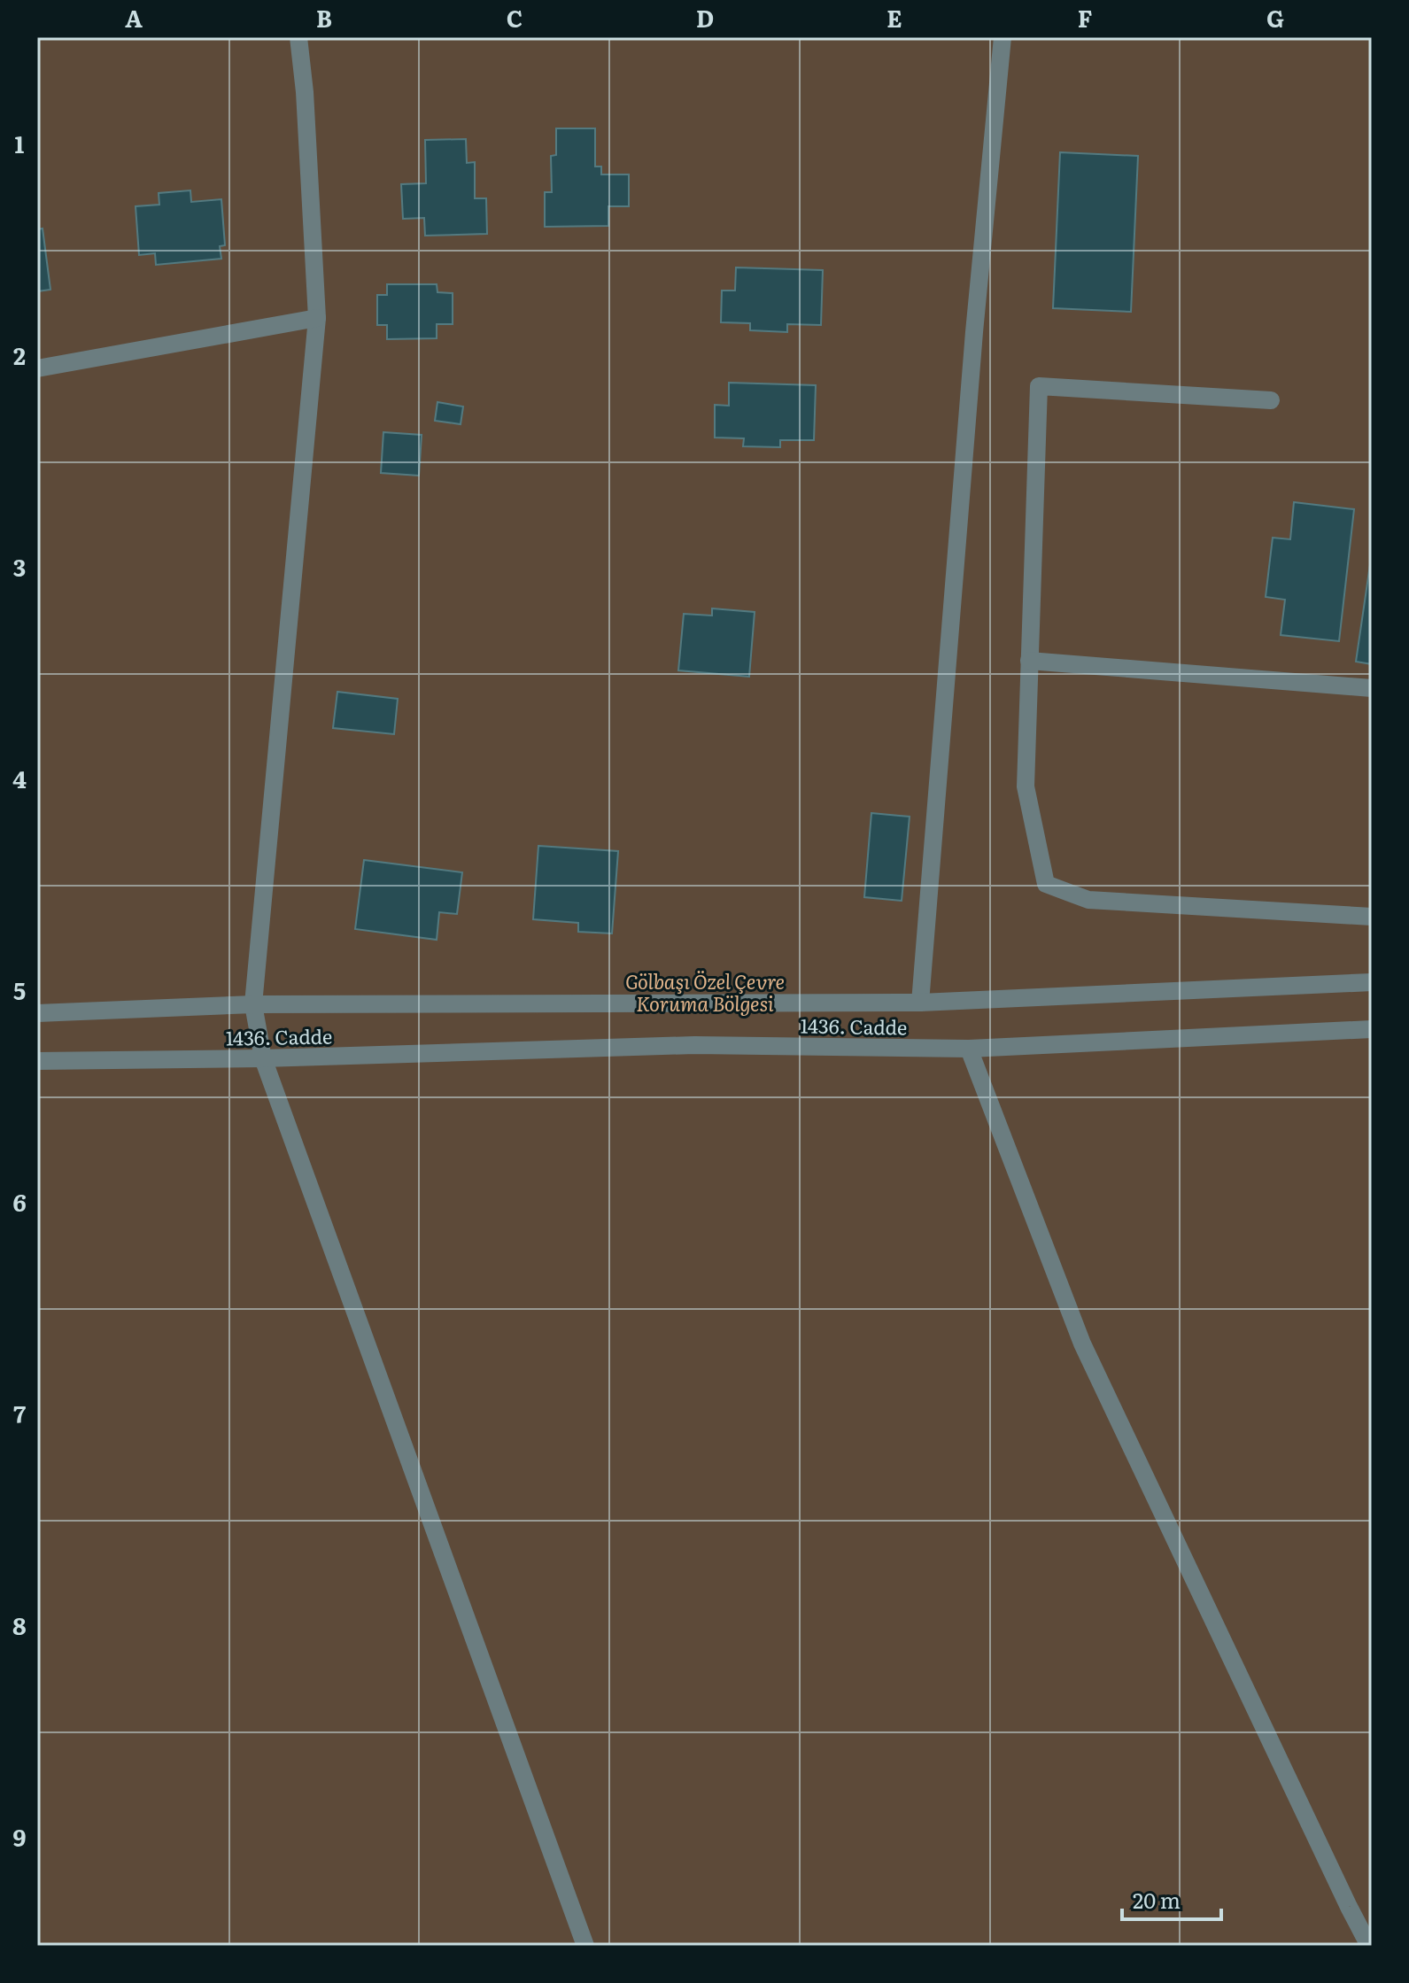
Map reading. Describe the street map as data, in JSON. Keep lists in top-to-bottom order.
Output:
{
  "streets": {
    "street": ["1436. Cadde"]
  },
  "parks": ["Gölbaşı Özel Çevre Koruma Bölgesi"],
  "scale_bar": "20 m",
  "grid": {
    "columns": [
      "A",
      "B",
      "C",
      "D",
      "E",
      "F",
      "G"
    ],
    "rows": [
      "1",
      "2",
      "3",
      "4",
      "5",
      "6",
      "7",
      "8",
      "9"
    ]
  }
}
